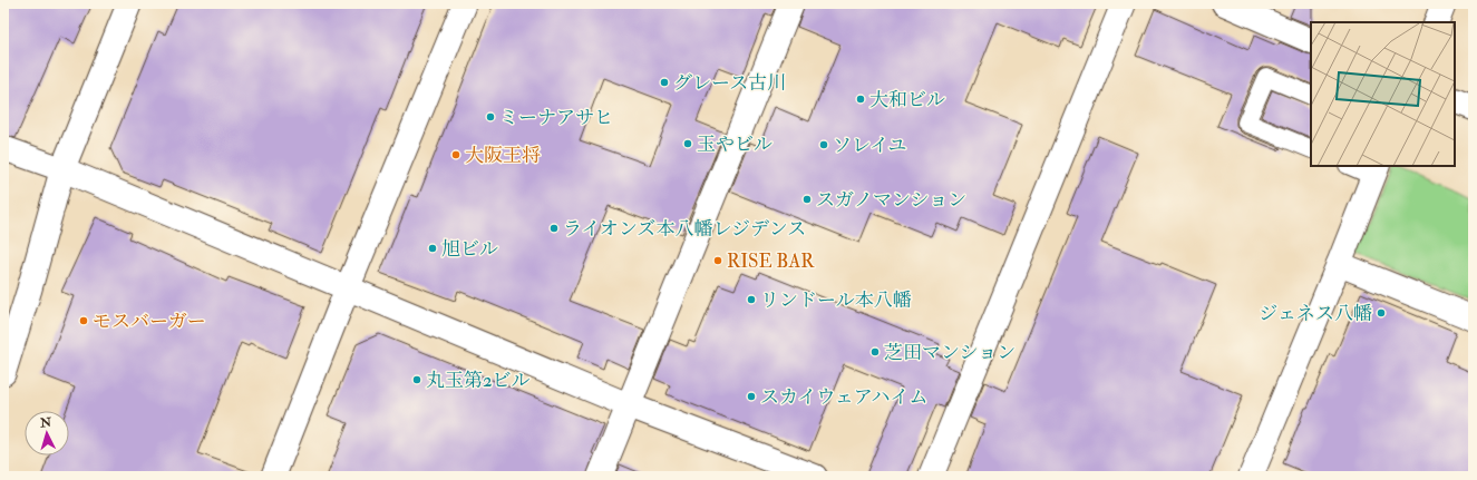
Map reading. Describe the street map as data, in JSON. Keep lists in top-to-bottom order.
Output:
{
  "places": [
    "グレース古川",
    "大和ビル",
    "ミーナアサヒ",
    "玉やビル",
    "ソレイユ",
    "大阪王将",
    "スガノマンション",
    "ライオンズ本八幡レジデンス",
    "旭ビル",
    "RISE BAR",
    "リンドール本八幡",
    "ジェネス八幡",
    "モスバーガー",
    "芝田マンション",
    "丸玉第2ビル",
    "スカイウェアハイム"
  ],
  "north": "top"
}
